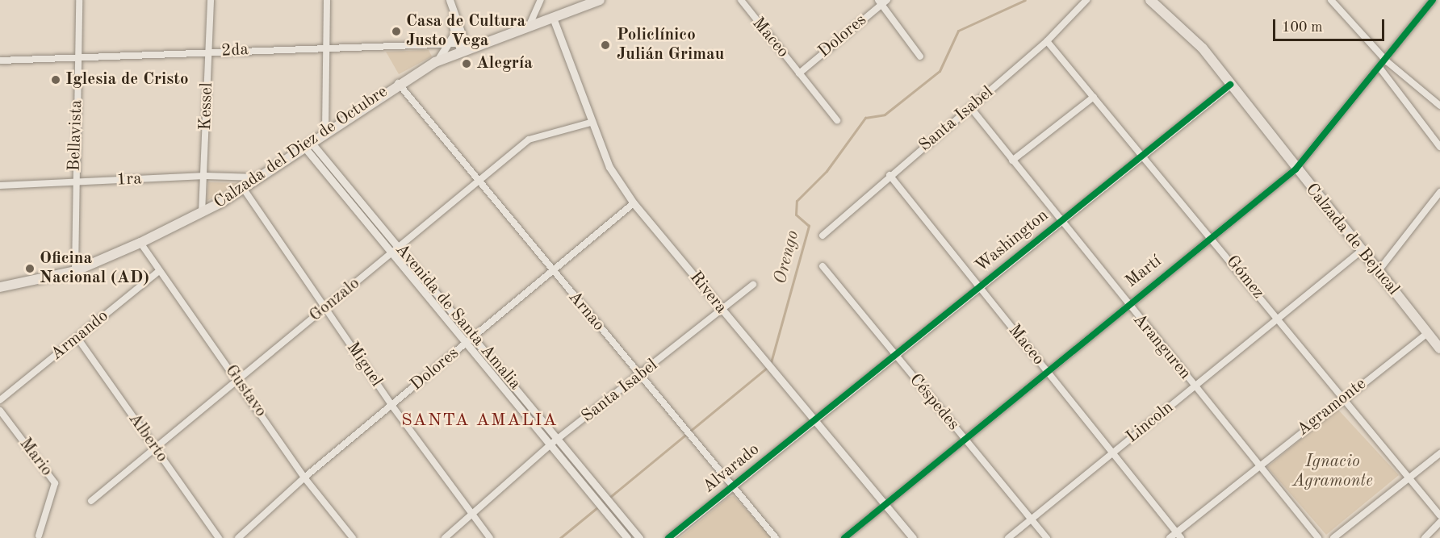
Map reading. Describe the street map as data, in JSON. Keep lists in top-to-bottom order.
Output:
{
  "streets": {
    "main road": ["Calzada del Diez de Octubre", "Calzada de Bejucal"],
    "street": [
      "Dolores",
      "Maceo",
      "2da",
      "Kessel",
      "Santa Isabel",
      "Bellavista",
      "1ra",
      "Washington",
      "Martí",
      "Gómez",
      "Rivera",
      "Gonzalo",
      "Arnao",
      "Avenida de Santa Amalia",
      "Armando",
      "Aranguren",
      "Miguel",
      "Gustavo",
      "Céspedes",
      "Agramonte",
      "Lincoln",
      "Alberto",
      "Mario",
      "Alvarado"
    ]
  },
  "crossings": [
    ["Dolores", "Maceo"],
    ["Dolores", "Rivera"],
    ["Dolores", "Arnao"],
    ["Dolores", "Avenida de Santa Amalia"],
    ["Dolores", "Miguel"],
    ["Dolores", "Gustavo"],
    ["Maceo", "Santa Isabel"],
    ["Maceo", "Washington"],
    ["Maceo", "Martí"],
    ["Maceo", "Agramonte"],
    ["Maceo", "Lincoln"],
    ["2da", "Kessel"],
    ["2da", "Bellavista"],
    ["2da", "Calzada del Diez de Octubre"],
    ["Kessel", "Calzada del Diez de Octubre"],
    ["Kessel", "1ra"],
    ["Santa Isabel", "Gómez"],
    ["Santa Isabel", "Rivera"],
    ["Santa Isabel", "Arnao"],
    ["Santa Isabel", "Avenida de Santa Amalia"],
    ["Santa Isabel", "Aranguren"],
    ["Santa Isabel", "Miguel"],
    ["Bellavista", "Calzada del Diez de Octubre"],
    ["Bellavista", "1ra"],
    ["Calzada del Diez de Octubre", "1ra"],
    ["Calzada del Diez de Octubre", "Rivera"],
    ["Calzada del Diez de Octubre", "Arnao"],
    ["Calzada del Diez de Octubre", "Avenida de Santa Amalia"],
    ["Calzada del Diez de Octubre", "Miguel"],
    ["Calzada del Diez de Octubre", "Gustavo"],
    ["Calzada de Bejucal", "Washington"],
    ["Calzada de Bejucal", "Martí"],
    ["Calzada de Bejucal", "Agramonte"],
    ["Calzada de Bejucal", "Lincoln"],
    ["Washington", "Gómez"],
    ["Washington", "Rivera"],
    ["Washington", "Aranguren"],
    ["Washington", "Céspedes"],
    ["Washington", "Alvarado"],
    ["Martí", "Gómez"],
    ["Martí", "Rivera"],
    ["Martí", "Aranguren"],
    ["Martí", "Céspedes"],
    ["Gómez", "Agramonte"],
    ["Gómez", "Lincoln"],
    ["Rivera", "Gonzalo"],
    ["Rivera", "Alvarado"],
    ["Gonzalo", "Arnao"],
    ["Gonzalo", "Avenida de Santa Amalia"],
    ["Gonzalo", "Miguel"],
    ["Gonzalo", "Gustavo"],
    ["Gonzalo", "Alberto"],
    ["Arnao", "Alvarado"],
    ["Armando", "Gustavo"],
    ["Armando", "Alberto"],
    ["Aranguren", "Agramonte"],
    ["Aranguren", "Lincoln"],
    ["Céspedes", "Lincoln"]
  ],
  "districts": ["SANTA AMALIA"],
  "water": ["Orengo"],
  "parks": ["Ignacio Agramonte"],
  "places": [
    "Casa de Cultura Justo Vega",
    "Policlínico Julián Grimau",
    "Alegría",
    "Iglesia de Cristo",
    "Oficina Nacional (AD)"
  ],
  "scale_bar": "100 m"
}
